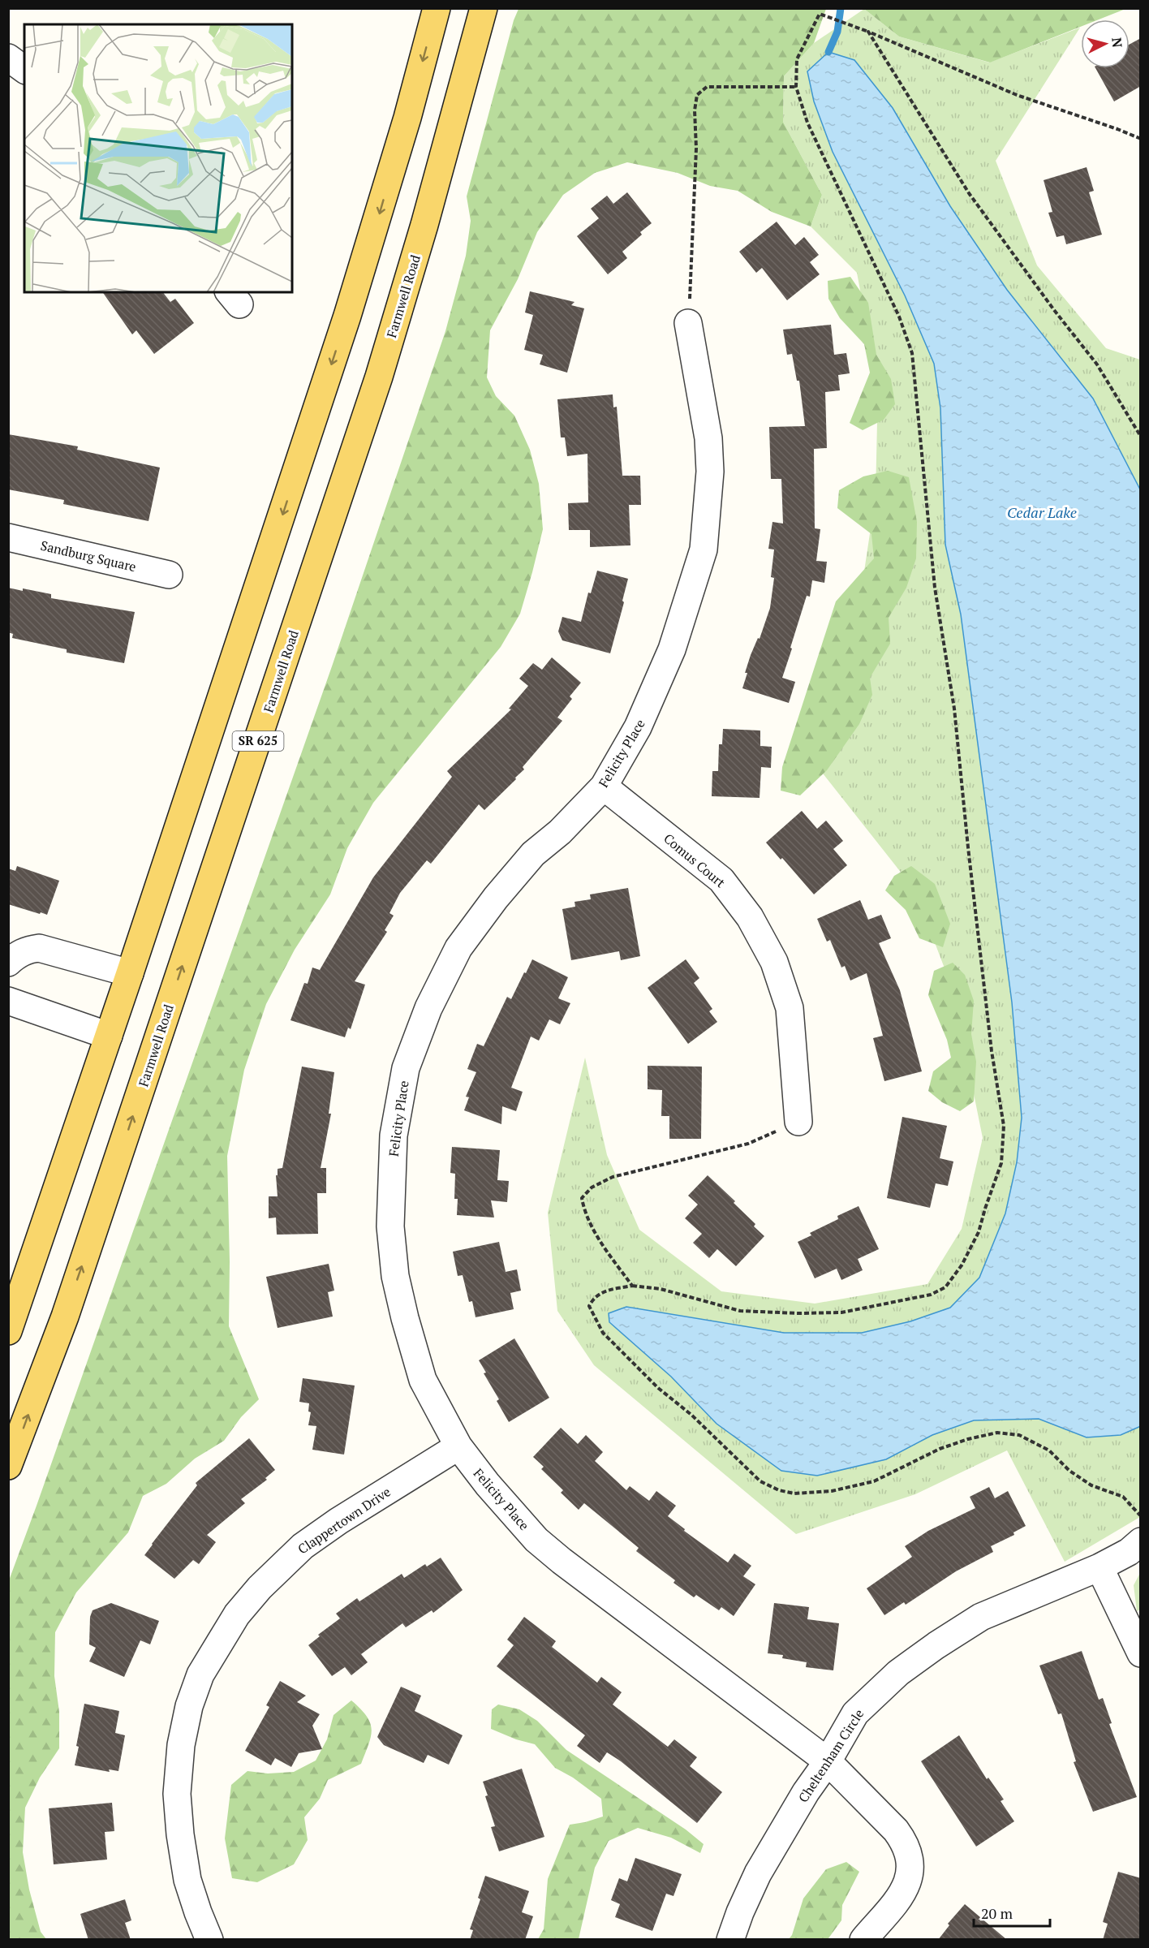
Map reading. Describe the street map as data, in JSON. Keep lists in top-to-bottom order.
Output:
{
  "streets": {
    "main road": ["Farmwell Road", "SR 625"],
    "street": [
      "Sandburg Square",
      "Felicity Place",
      "Comus Court",
      "Clappertown Drive",
      "Cheltenham Circle"
    ]
  },
  "crossings": [
    ["Felicity Place", "Comus Court"],
    ["Felicity Place", "Clappertown Drive"],
    ["Felicity Place", "Cheltenham Circle"]
  ],
  "water": ["Cedar Lake"],
  "scale_bar": "20 m",
  "north": "right"
}
